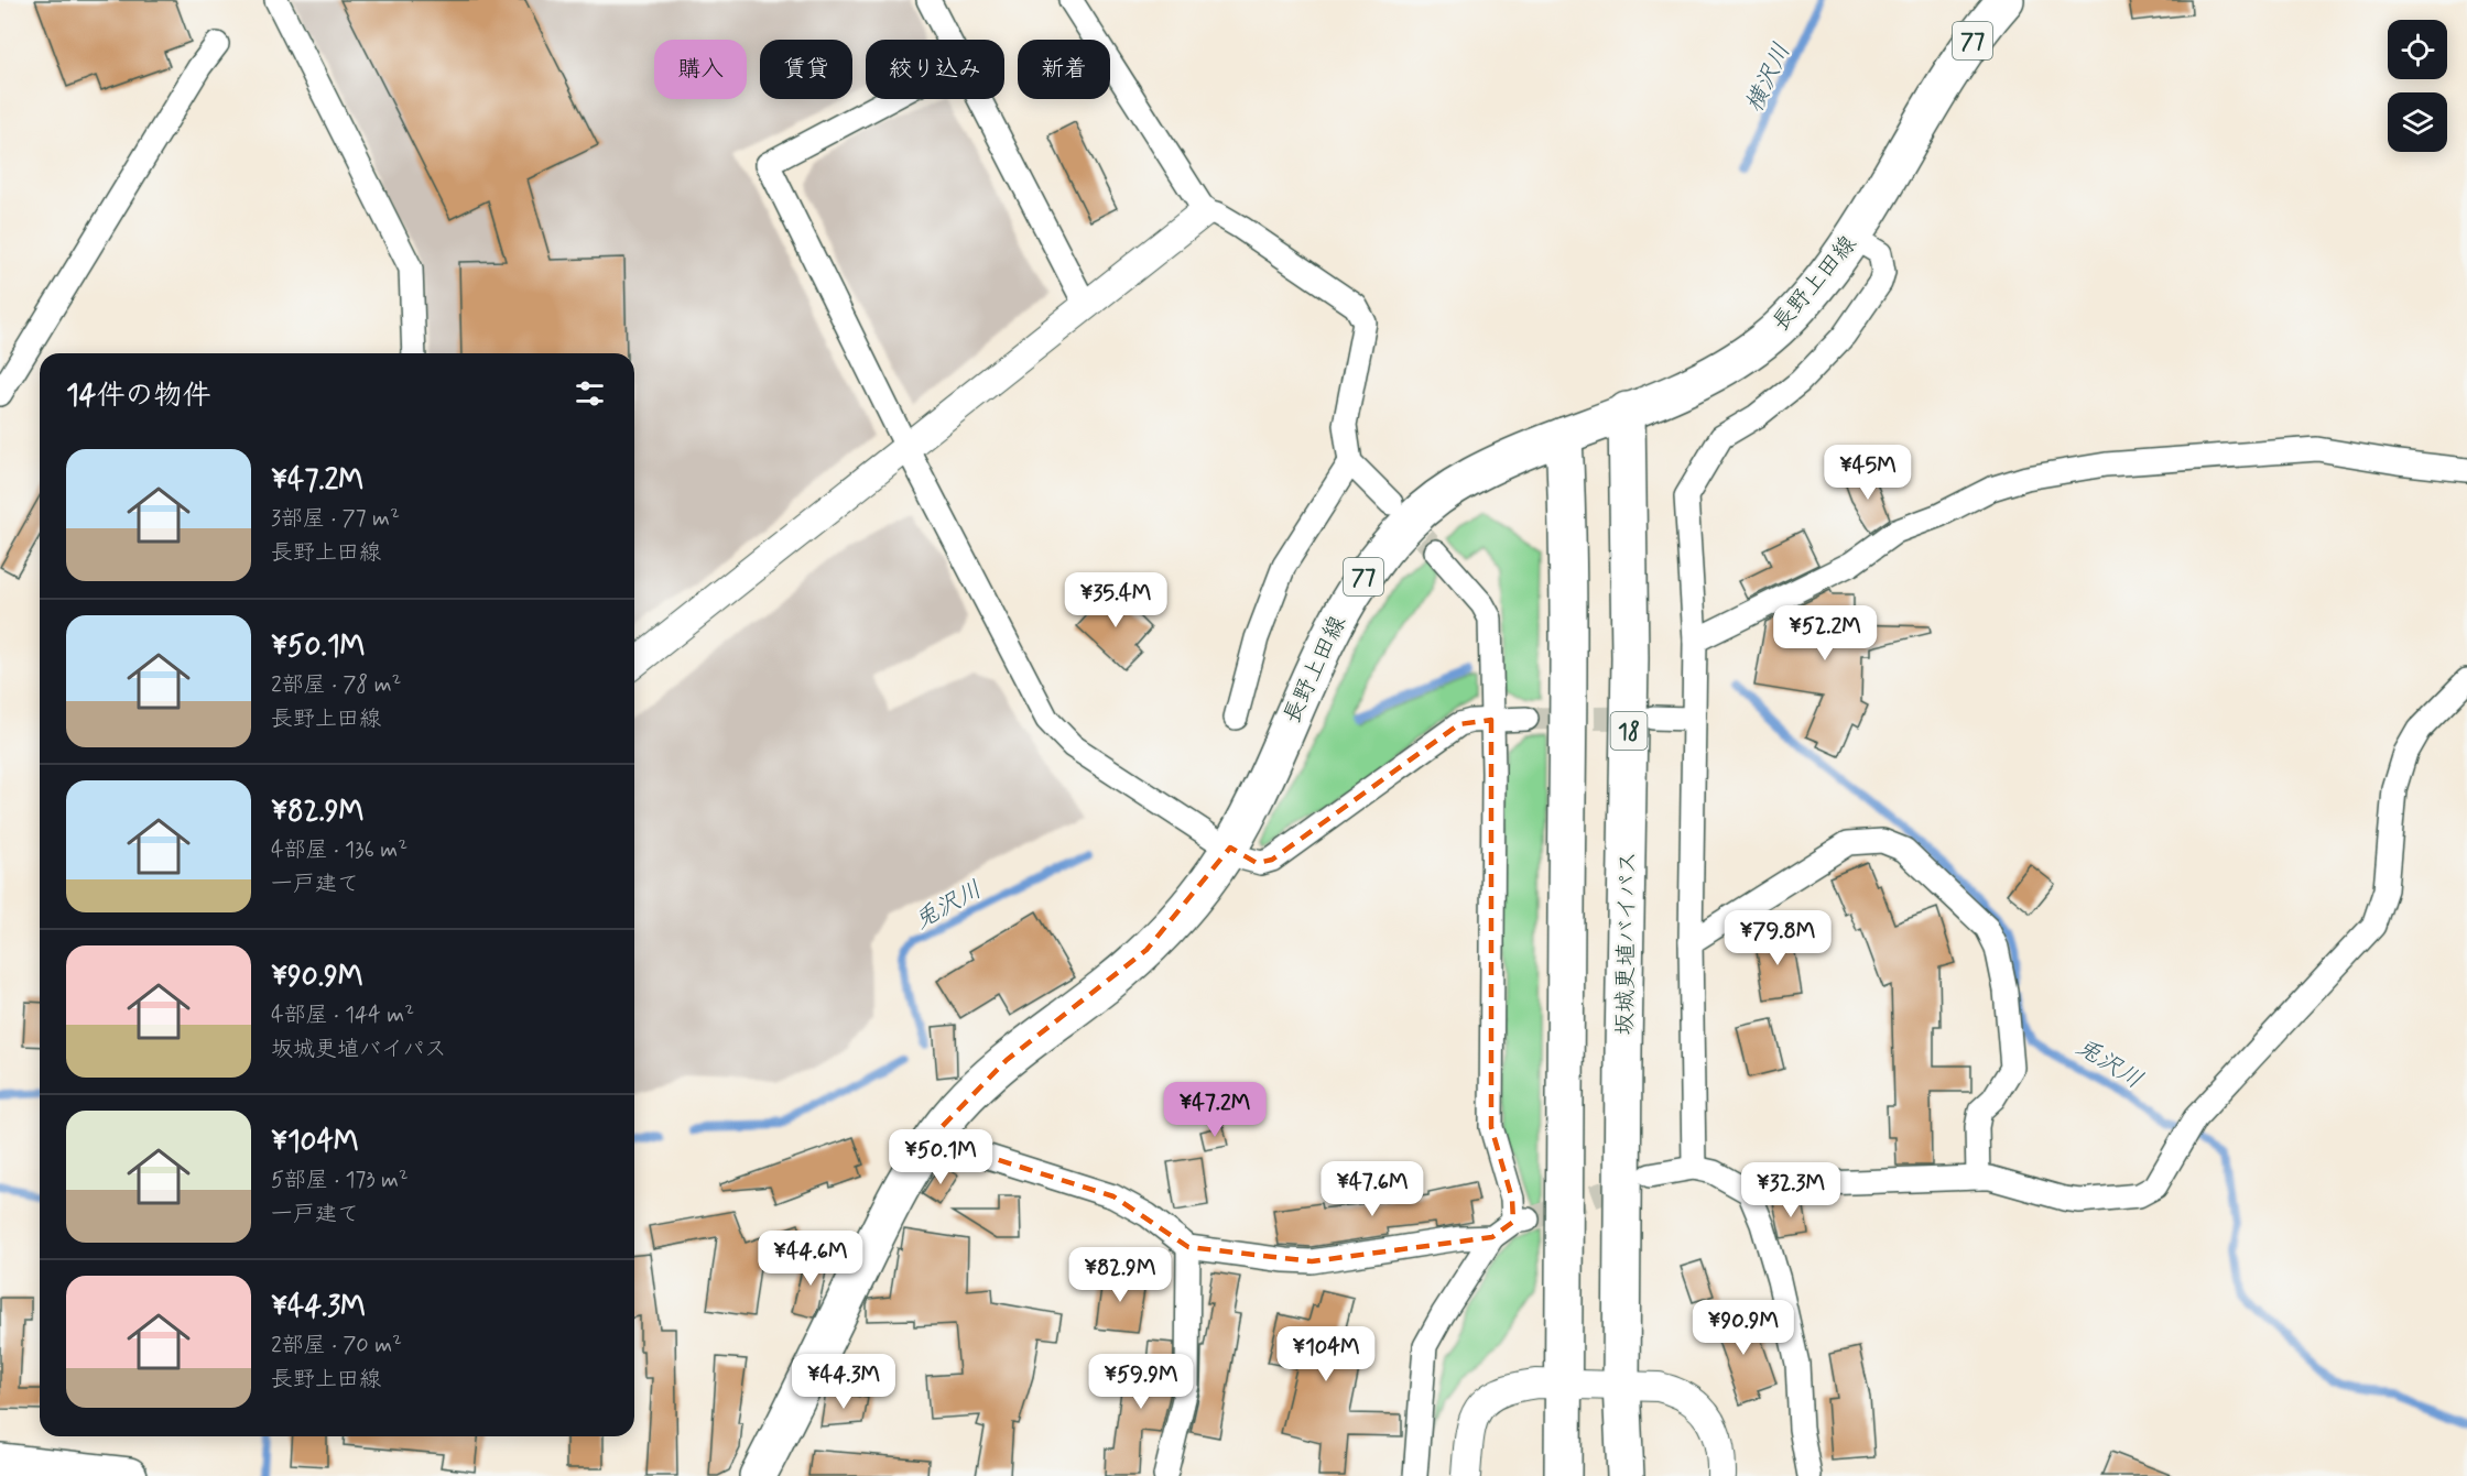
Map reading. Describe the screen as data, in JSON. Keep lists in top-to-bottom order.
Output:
{
  "streets": {
    "main road": [
      "77",
      "長野上田線",
      "18",
      "坂城更埴バイパス"
    ]
  },
  "crossings": [
    ["長野上田線", "坂城更埴バイパス"]
  ],
  "water": ["横沢川", "兎沢川"],
  "page": {
    "chip": [
      "購入",
      "賃貸",
      "絞り込み",
      "新着"
    ],
    "heading": "14件の物件",
    "list": [
      {
        "name": "¥47.2M",
        "note": "3部屋 · 77 m² · 長野上田線"
      },
      {
        "name": "¥50.1M",
        "note": "2部屋 · 78 m² · 長野上田線"
      },
      {
        "name": "¥82.9M",
        "note": "4部屋 · 136 m² · 一戸建て"
      },
      {
        "name": "¥90.9M",
        "note": "4部屋 · 144 m² · 坂城更埴バイパス"
      },
      {
        "name": "¥104M",
        "note": "5部屋 · 173 m² · 一戸建て"
      },
      {
        "name": "¥44.3M",
        "note": "2部屋 · 70 m² · 長野上田線"
      }
    ],
    "price": [
      "¥45M",
      "¥35.4M",
      "¥52.2M",
      "¥79.8M",
      "¥47.2M",
      "¥50.1M",
      "¥47.6M",
      "¥32.3M",
      "¥44.6M",
      "¥82.9M",
      "¥90.9M",
      "¥104M",
      "¥44.3M",
      "¥59.9M"
    ]
  }
}
